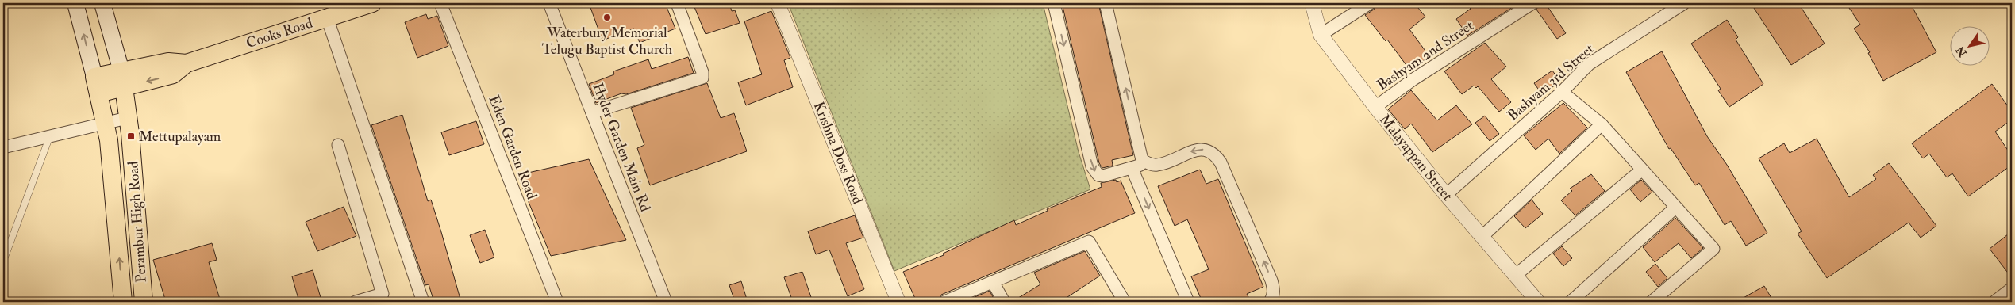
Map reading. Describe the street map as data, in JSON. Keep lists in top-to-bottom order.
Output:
{
  "streets": {
    "main road": ["Cooks Road", "Perambur High Road"],
    "street": [
      "Bashyam 2nd Street",
      "Bashyam 3rd Street",
      "Eden Garden Road",
      "Hyder Garden Main Rd",
      "Krishna Doss Road",
      "Malayappan Street"
    ]
  },
  "crossings": [
    ["Cooks Road", "Perambur High Road"],
    ["Bashyam 2nd Street", "Malayappan Street"],
    ["Bashyam 3rd Street", "Malayappan Street"]
  ],
  "places": {
    "other": ["Waterbury Memorial Telugu Baptist Church"],
    "transit": ["Mettupalayam"]
  },
  "north": "bottom left"
}
